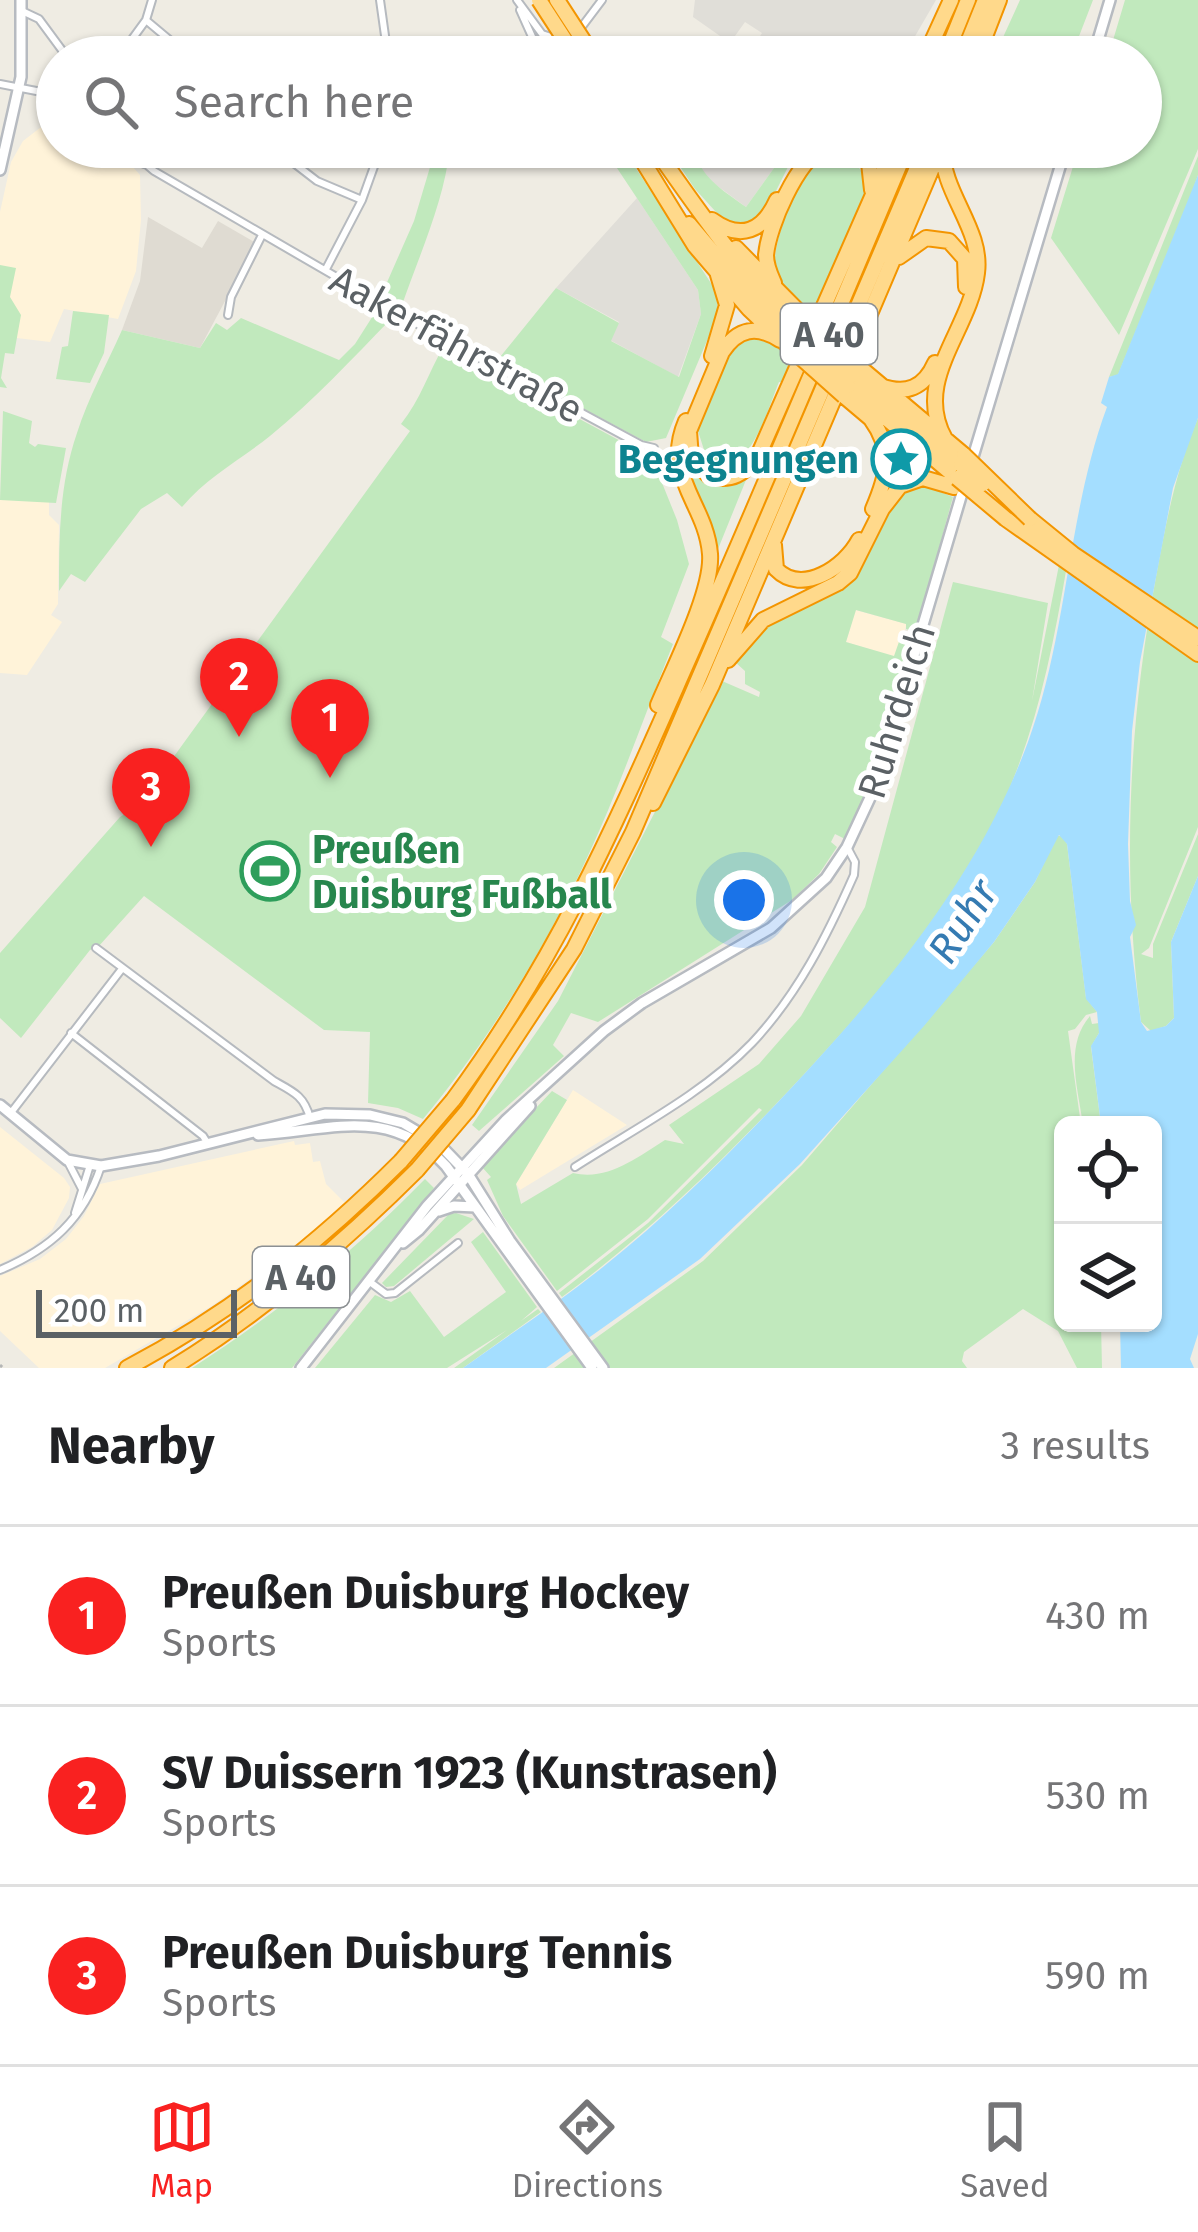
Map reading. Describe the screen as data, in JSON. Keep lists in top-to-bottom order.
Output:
{
  "streets": {
    "highway": ["A 40"],
    "main road": ["Ruhrdeich"],
    "street": ["Aakerfährstraße"]
  },
  "water": ["Ruhr"],
  "places": {
    "place": ["Begegnungen"],
    "sports": ["Preußen Duisburg Fußball"]
  },
  "scale_bar": "200 m",
  "page": {
    "search": "Search here",
    "pins": ["2", "1", "3"],
    "scale": "200 m",
    "heading": ["Nearby", "3 results"],
    "list": [
      {
        "mark": "1",
        "name": "Preußen Duisburg Hockey",
        "note": "Sports",
        "value": "430 m"
      },
      {
        "mark": "2",
        "name": "SV Duissern 1923 (Kunstrasen)",
        "note": "Sports",
        "value": "530 m"
      },
      {
        "mark": "3",
        "name": "Preußen Duisburg Tennis",
        "note": "Sports",
        "value": "590 m"
      }
    ],
    "nav": ["Map", "Directions", "Saved"]
  }
}
